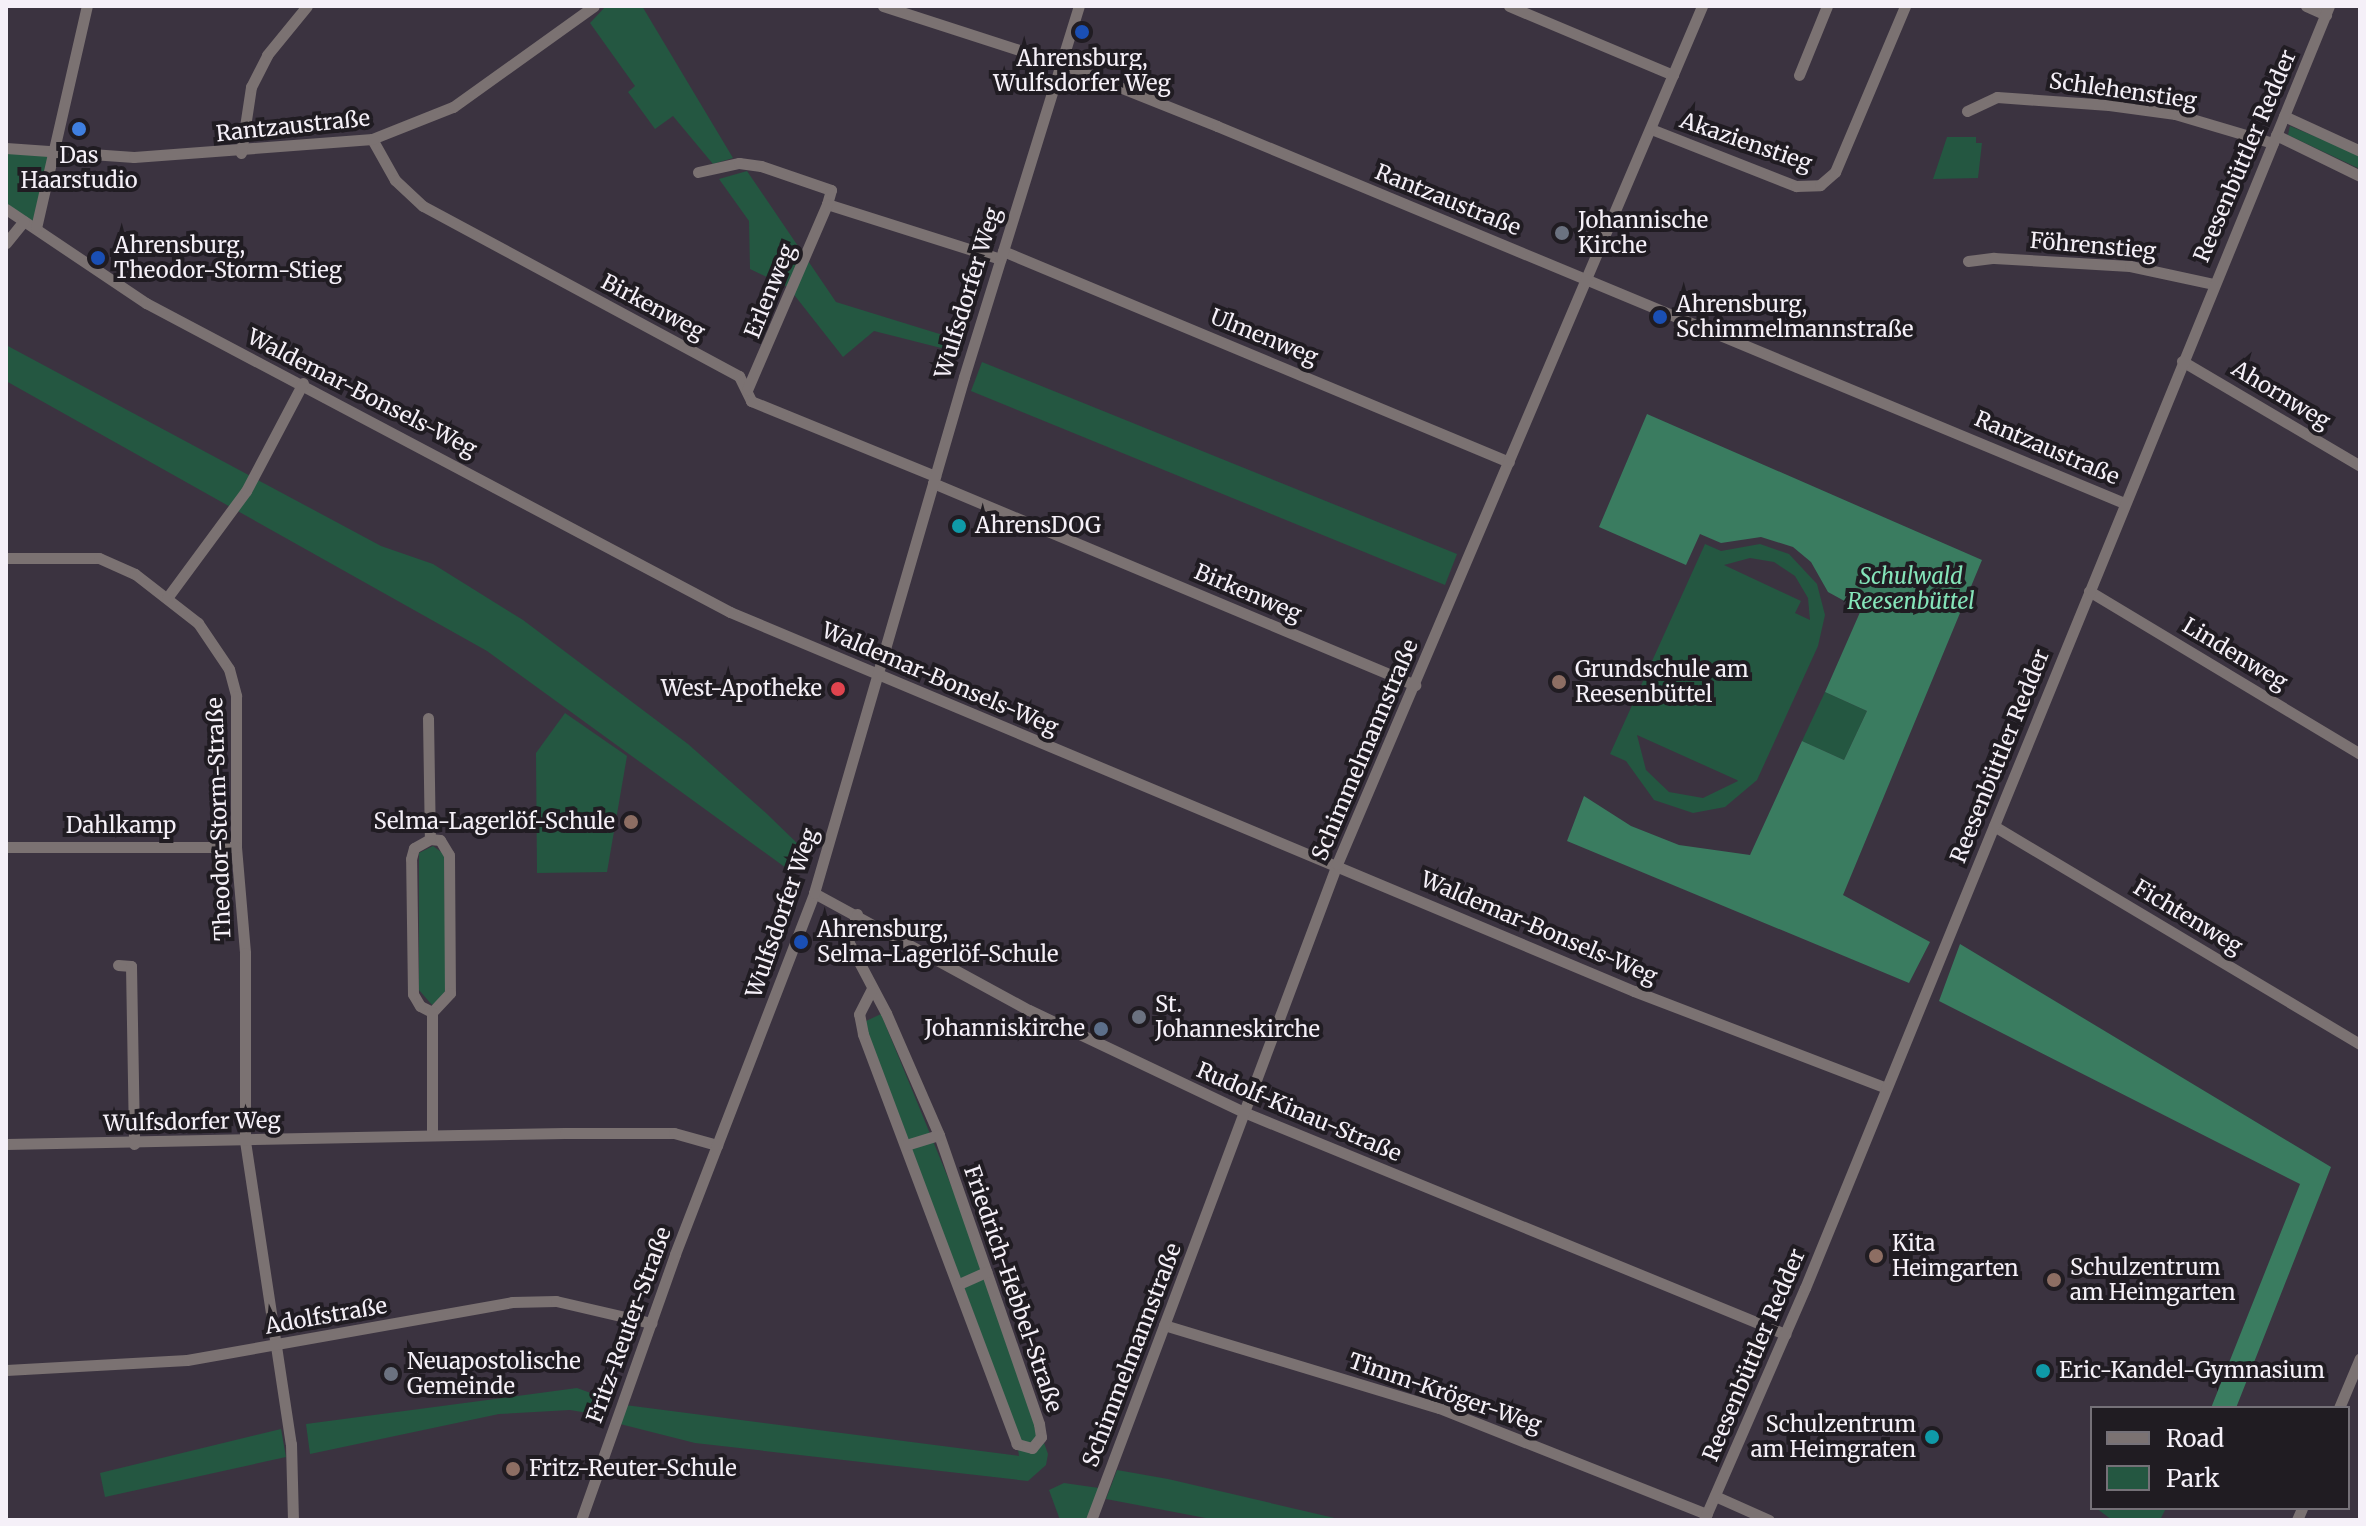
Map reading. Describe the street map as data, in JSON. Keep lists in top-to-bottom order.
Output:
{
  "streets": {
    "street": [
      "Schlehenstieg",
      "Rantzaustraße",
      "Akazienstieg",
      "Reesenbüttler Redder",
      "Föhrenstieg",
      "Erlenweg",
      "Wulfsdorfer Weg",
      "Birkenweg",
      "Ulmenweg",
      "Waldemar-Bonsels-Weg",
      "Ahornweg",
      "Lindenweg",
      "Schimmelmannstraße",
      "Theodor-Storm-Straße",
      "Dahlkamp",
      "Fichtenweg",
      "Rudolf-Kinau-Straße",
      "Friedrich-Hebbel-Straße",
      "Adolfstraße",
      "Fritz-Reuter-Straße",
      "Timm-Kröger-Weg"
    ]
  },
  "crossings": [
    ["Schlehenstieg", "Reesenbüttler Redder"],
    ["Rantzaustraße", "Reesenbüttler Redder"],
    ["Rantzaustraße", "Wulfsdorfer Weg"],
    ["Rantzaustraße", "Birkenweg"],
    ["Rantzaustraße", "Schimmelmannstraße"],
    ["Akazienstieg", "Schimmelmannstraße"],
    ["Reesenbüttler Redder", "Föhrenstieg"],
    ["Reesenbüttler Redder", "Waldemar-Bonsels-Weg"],
    ["Reesenbüttler Redder", "Ahornweg"],
    ["Reesenbüttler Redder", "Lindenweg"],
    ["Reesenbüttler Redder", "Fichtenweg"],
    ["Reesenbüttler Redder", "Rudolf-Kinau-Straße"],
    ["Reesenbüttler Redder", "Timm-Kröger-Weg"],
    ["Erlenweg", "Birkenweg"],
    ["Erlenweg", "Ulmenweg"],
    ["Wulfsdorfer Weg", "Birkenweg"],
    ["Wulfsdorfer Weg", "Ulmenweg"],
    ["Wulfsdorfer Weg", "Waldemar-Bonsels-Weg"],
    ["Wulfsdorfer Weg", "Theodor-Storm-Straße"],
    ["Wulfsdorfer Weg", "Rudolf-Kinau-Straße"],
    ["Wulfsdorfer Weg", "Fritz-Reuter-Straße"],
    ["Birkenweg", "Schimmelmannstraße"],
    ["Ulmenweg", "Schimmelmannstraße"],
    ["Waldemar-Bonsels-Weg", "Schimmelmannstraße"],
    ["Schimmelmannstraße", "Rudolf-Kinau-Straße"],
    ["Schimmelmannstraße", "Timm-Kröger-Weg"],
    ["Theodor-Storm-Straße", "Dahlkamp"],
    ["Theodor-Storm-Straße", "Adolfstraße"],
    ["Rudolf-Kinau-Straße", "Friedrich-Hebbel-Straße"],
    ["Adolfstraße", "Fritz-Reuter-Straße"]
  ],
  "parks": ["Schulwald Reesenbüttel"],
  "places": [
    "Ahrensburg, Wulfsdorfer Weg",
    "Das Haarstudio",
    "Johannische Kirche",
    "Ahrensburg, Theodor-Storm-Stieg",
    "Ahrensburg, Schimmelmannstraße",
    "AhrensDOG",
    "Grundschule am Reesenbüttel",
    "West-Apotheke",
    "Selma-Lagerlöf-Schule",
    "Ahrensburg, Selma-Lagerlöf-Schule",
    "St. Johanneskirche",
    "Johanniskirche",
    "Kita Heimgarten",
    "Schulzentrum am Heimgarten",
    "Eric-Kandel-Gymnasium",
    "Neuapostolische Gemeinde",
    "Schulzentrum am Heimgraten",
    "Fritz-Reuter-Schule"
  ],
  "legend": ["Road", "Park"]
}
